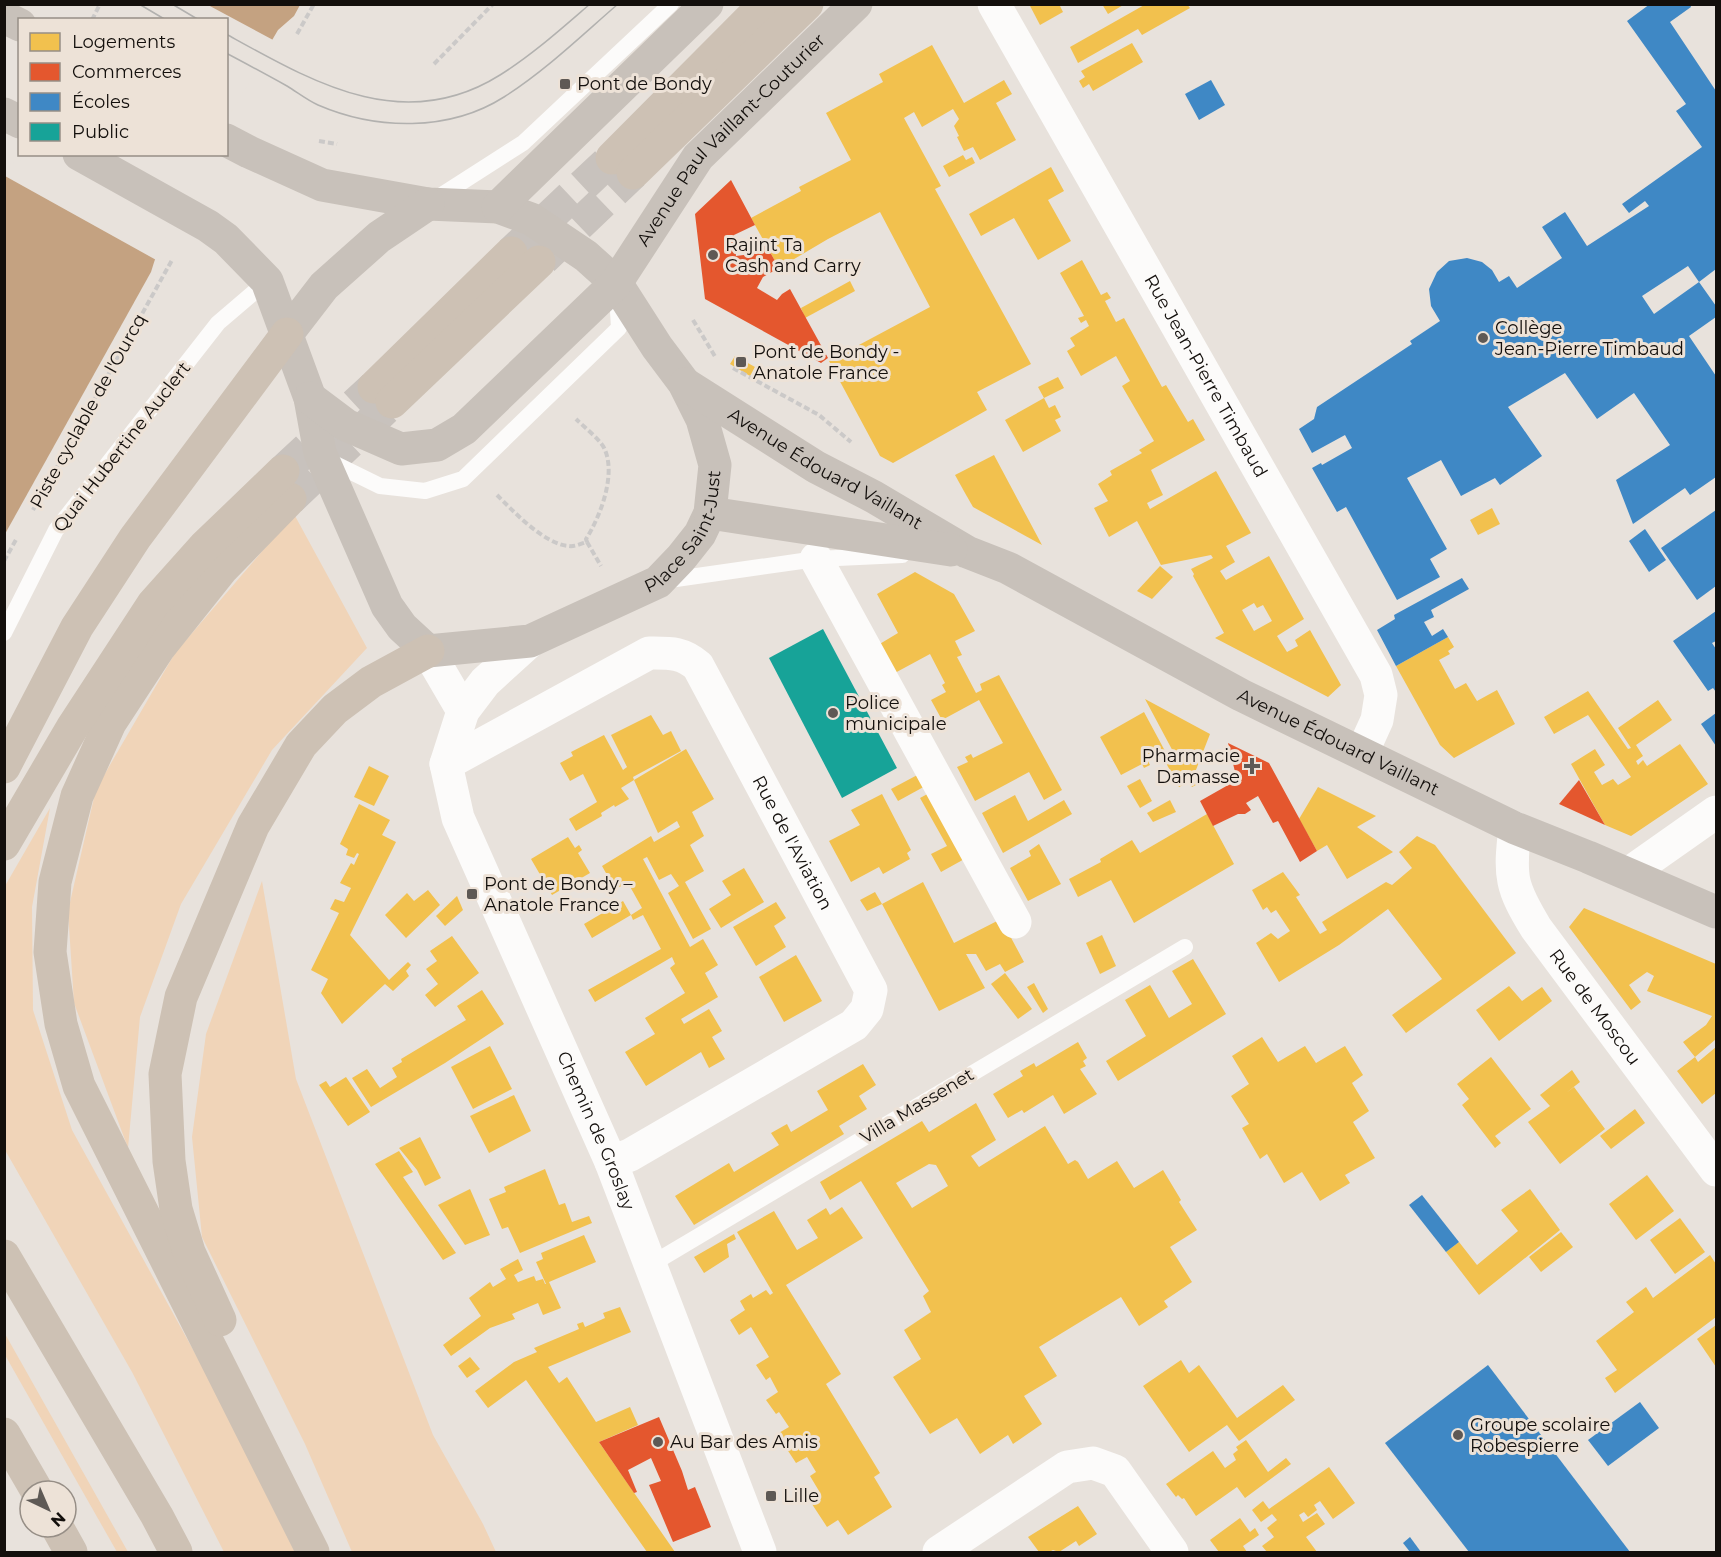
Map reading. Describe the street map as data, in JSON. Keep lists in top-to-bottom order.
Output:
{
  "streets": {
    "main road": ["Avenue Paul Vaillant-Couturier", "Avenue Édouard Vaillant", "Place Saint-Just"],
    "street": [
      "Rue Jean-Pierre Timbaud",
      "Rue de l'Aviation",
      "Rue de Moscou",
      "Chemin de Groslay"
    ],
    "lane": ["Quai Hubertine Auclert", "Villa Massenet"],
    "path": ["Piste cyclable de l'Ourcq"]
  },
  "crossings": [
    ["Avenue Paul Vaillant-Couturier", "Place Saint-Just"],
    ["Rue Jean-Pierre Timbaud", "Avenue Édouard Vaillant"],
    ["Avenue Édouard Vaillant", "Place Saint-Just"],
    ["Avenue Édouard Vaillant", "Rue de Moscou"],
    ["Rue de l'Aviation", "Chemin de Groslay"],
    ["Villa Massenet", "Chemin de Groslay"]
  ],
  "places": {
    "transit": [
      "Pont de Bondy",
      "Pont de Bondy - Anatole France",
      "Pont de Bondy – Anatole France",
      "Lille"
    ],
    "other": [
      "Rajint Ta Cash and Carry",
      "Collège Jean-Pierre Timbaud",
      "Police municipale",
      "Groupe scolaire Robespierre",
      "Au Bar des Amis"
    ],
    "health": ["Pharmacie Damasse"]
  },
  "legend": [
    "Logements",
    "Commerces",
    "Écoles",
    "Public"
  ],
  "north": "bottom right"
}
